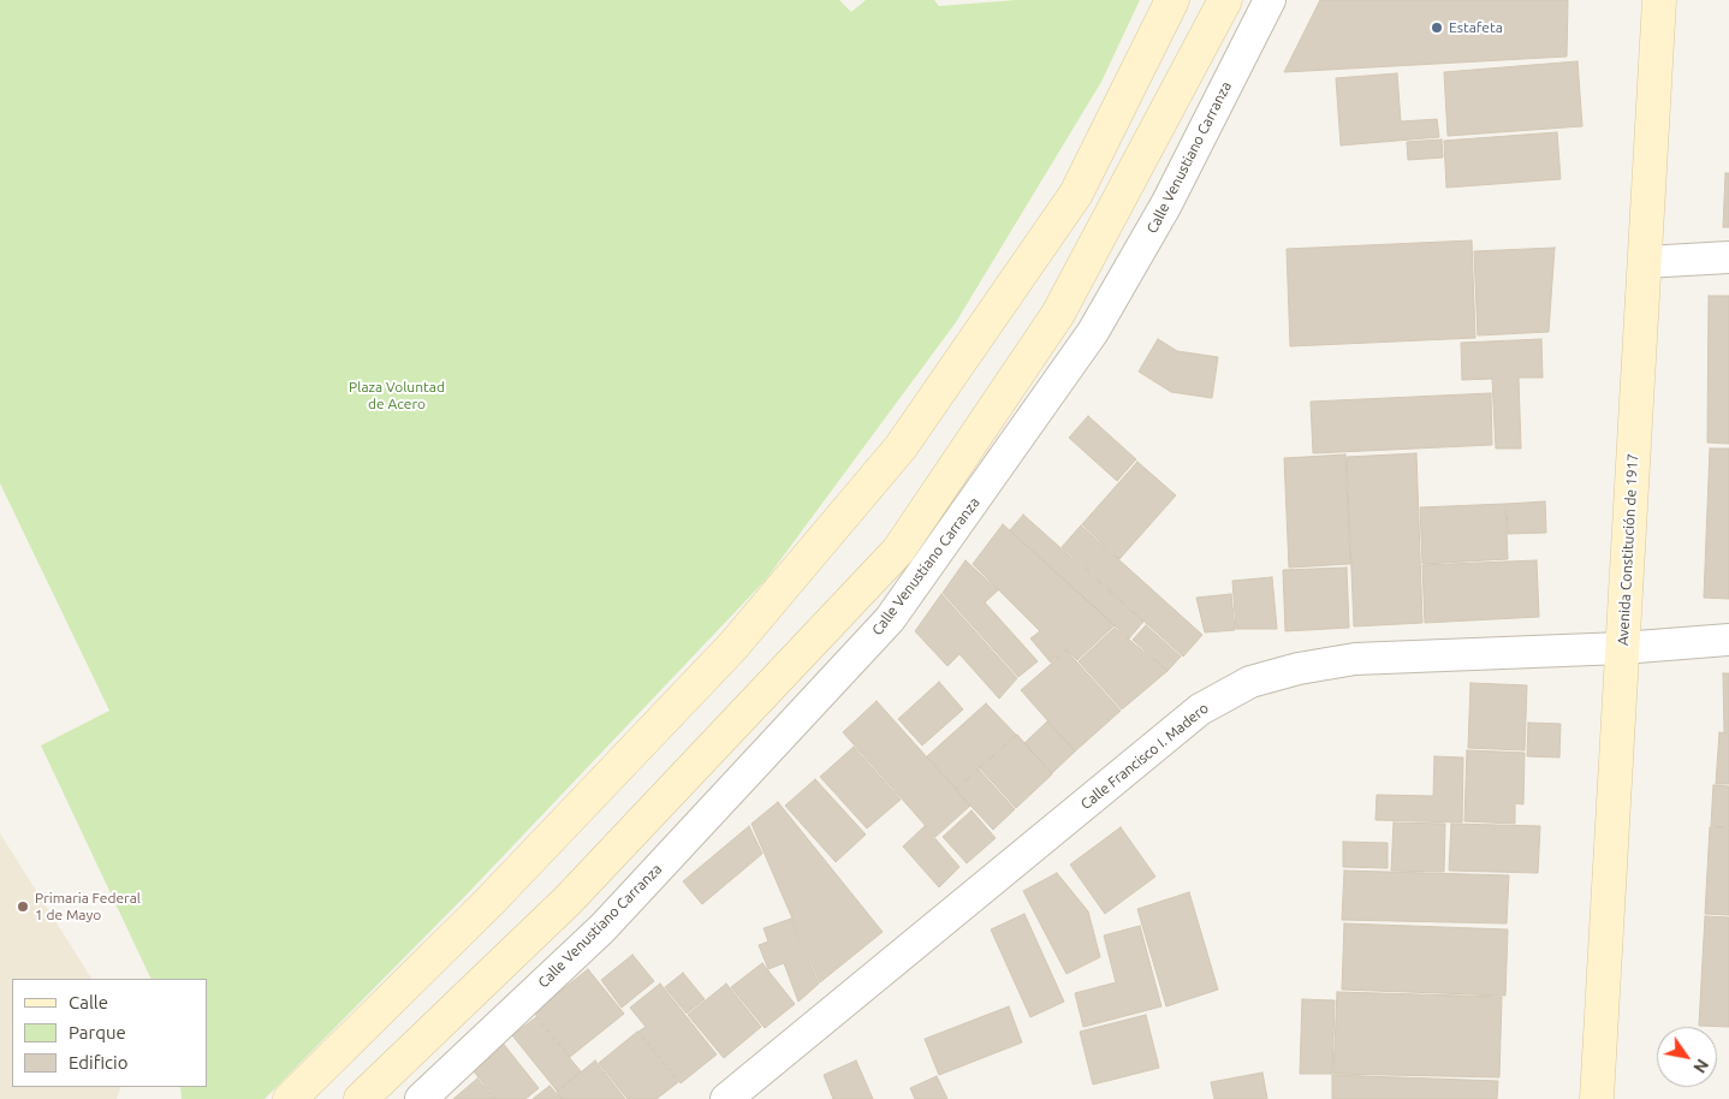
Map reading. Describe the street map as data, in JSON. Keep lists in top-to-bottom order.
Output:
{
  "streets": {
    "main road": ["Avenida Constitución de 1917"],
    "street": ["Calle Venustiano Carranza", "Calle Francisco I. Madero"]
  },
  "crossings": [
    ["Avenida Constitución de 1917", "Calle Francisco I. Madero"]
  ],
  "parks": ["Plaza Voluntad de Acero"],
  "places": ["Estafeta", "Primaria Federal 1 de Mayo"],
  "legend": ["Calle", "Parque", "Edificio"],
  "north": "bottom right"
}
